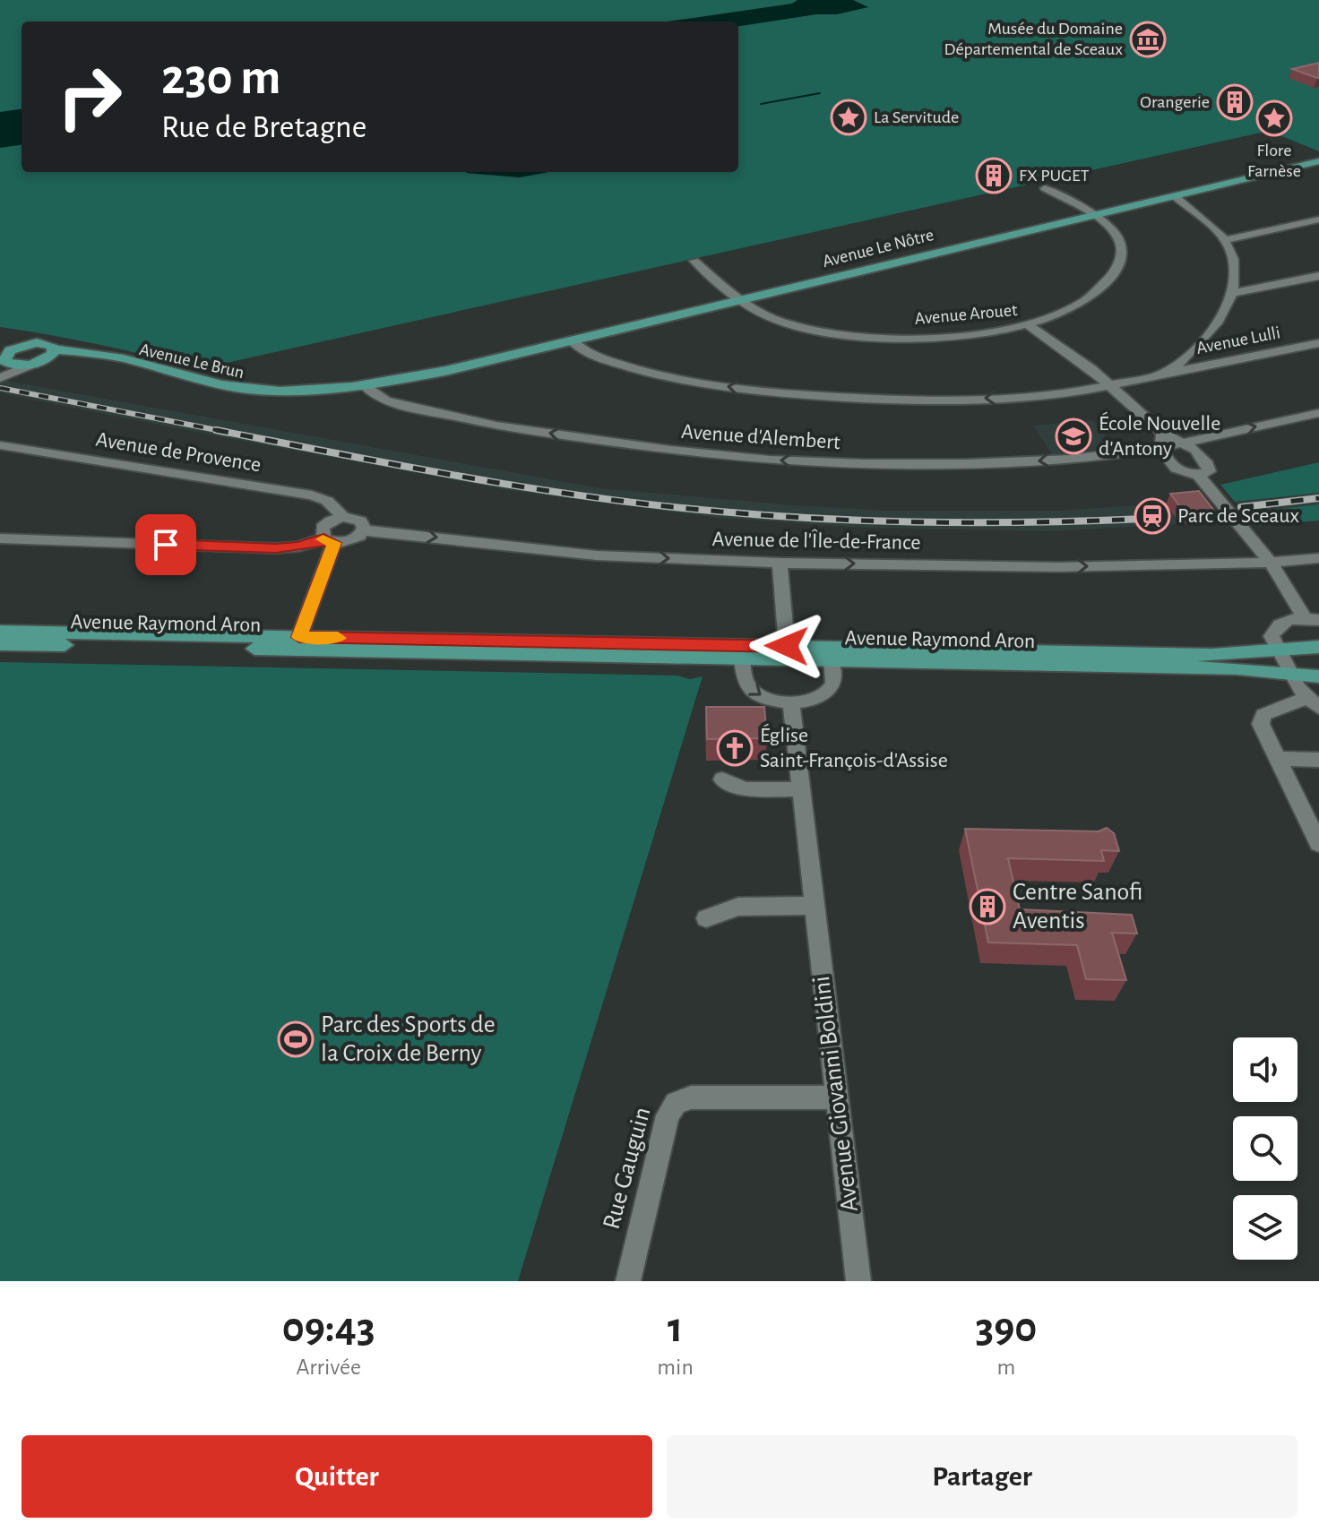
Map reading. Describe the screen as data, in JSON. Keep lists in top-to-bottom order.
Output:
{
  "streets": {
    "main road": ["Avenue Le Nôtre", "Avenue Le Brun", "Avenue Raymond Aron"],
    "street": [
      "Avenue Arouet",
      "Avenue Lulli",
      "Avenue d'Alembert",
      "Avenue de Provence",
      "Avenue de l'Île-de-France",
      "Avenue Giovanni Boldini",
      "Rue Gauguin"
    ]
  },
  "crossings": [
    ["Avenue Le Nôtre", "Avenue Arouet"],
    ["Avenue Le Nôtre", "Avenue Lulli"],
    ["Avenue Le Nôtre", "Avenue Le Brun"],
    ["Avenue Le Nôtre", "Avenue d'Alembert"],
    ["Avenue Le Brun", "Avenue d'Alembert"],
    ["Avenue de Provence", "Avenue de l'Île-de-France"],
    ["Avenue Giovanni Boldini", "Rue Gauguin"]
  ],
  "one_way": ["Avenue Lulli", "Avenue d'Alembert", "Avenue de l'Île-de-France"],
  "places": {
    "museum": ["Musée du Domaine Départemental de Sceaux"],
    "building": ["Orangerie", "FX PUGET", "Centre Sanofi Aventis"],
    "place": ["La Servitude", "Flore Farnèse"],
    "school or university": ["École Nouvelle d'Antony"],
    "station": ["Parc de Sceaux"],
    "church": ["Église Saint-François-d'Assise"],
    "sports": ["Parc des Sports de la Croix de Berny"]
  },
  "page": {
    "turn": ["230 m", "Rue de Bretagne"],
    "eta": [
      "09:43",
      "Arrivée",
      "1",
      "min",
      "390",
      "m"
    ],
    "buttons": ["Quitter", "Partager"]
  }
}
